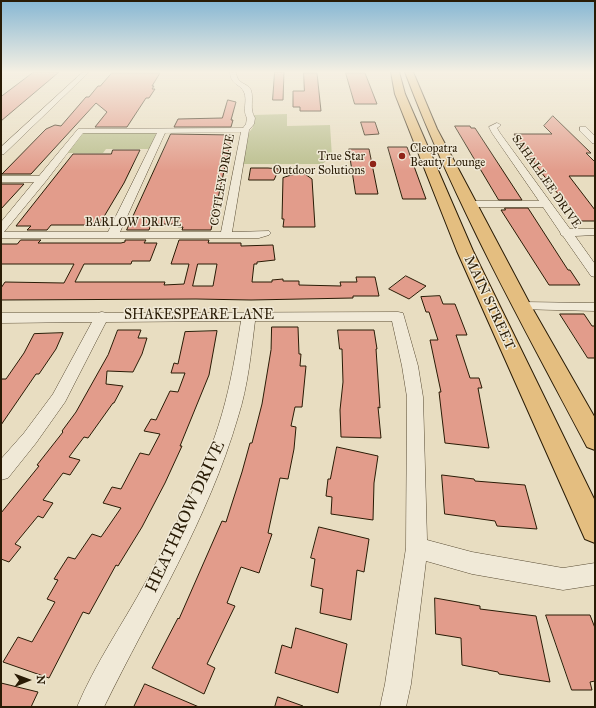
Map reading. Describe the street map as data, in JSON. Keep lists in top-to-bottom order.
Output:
{
  "streets": {
    "main road": ["MAIN STREET"],
    "street": [
      "COTLEY DRIVE",
      "SAHALLEE DRIVE",
      "BARLOW DRIVE",
      "SHAKESPEARE LANE",
      "HEATHROW DRIVE"
    ]
  },
  "crossings": [
    ["COTLEY DRIVE", "BARLOW DRIVE"],
    ["SHAKESPEARE LANE", "HEATHROW DRIVE"]
  ],
  "places": ["Cleopatra Beauty Lounge", "True Star Outdoor Solutions"],
  "north": "right"
}
